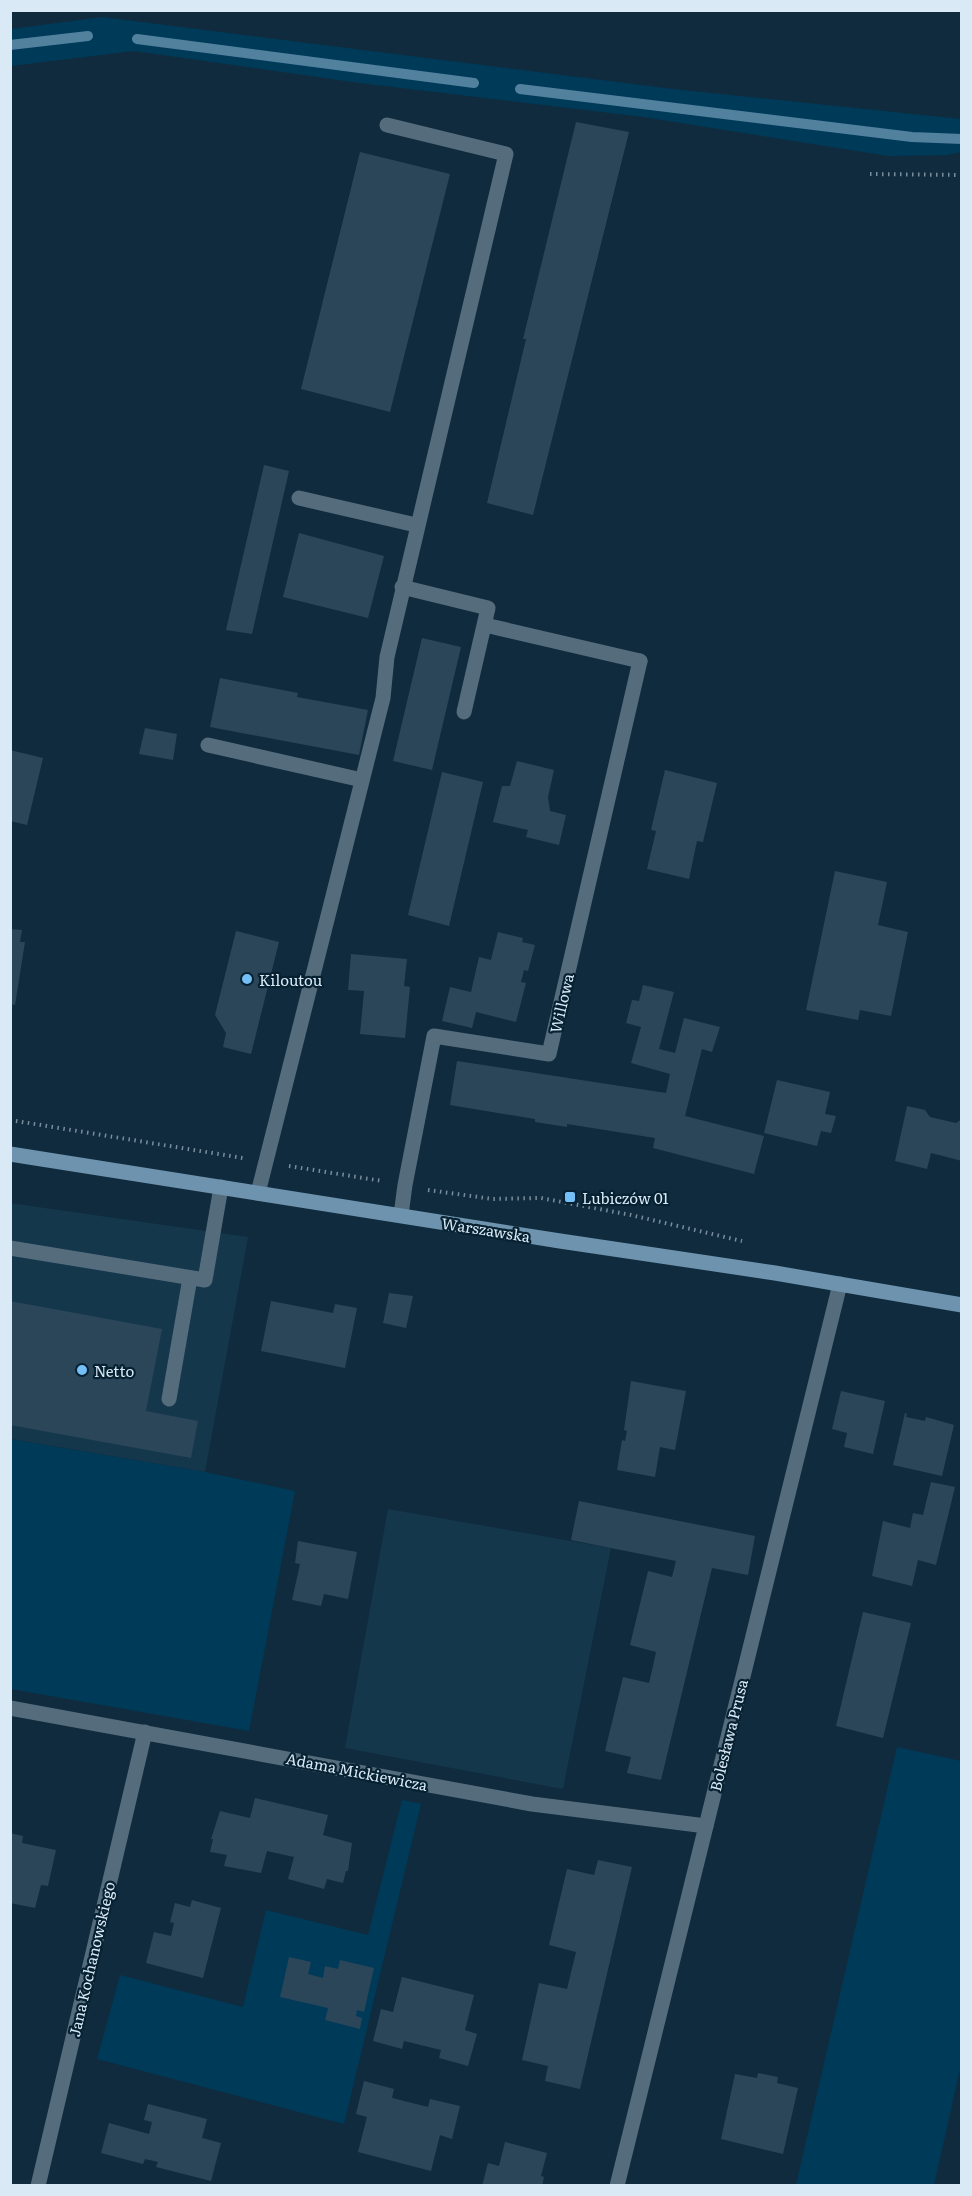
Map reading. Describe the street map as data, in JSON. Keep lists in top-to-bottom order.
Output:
{
  "streets": {
    "main road": ["Warszawska"],
    "street": [
      "Willowa",
      "Bolesława Prusa",
      "Adama Mickiewicza",
      "Jana Kochanowskiego"
    ]
  },
  "crossings": [
    ["Willowa", "Warszawska"],
    ["Warszawska", "Bolesława Prusa"],
    ["Bolesława Prusa", "Adama Mickiewicza"],
    ["Adama Mickiewicza", "Jana Kochanowskiego"]
  ],
  "places": {
    "other": ["Kiloutou", "Netto"],
    "transit": ["Lubiczów 01"]
  }
}
